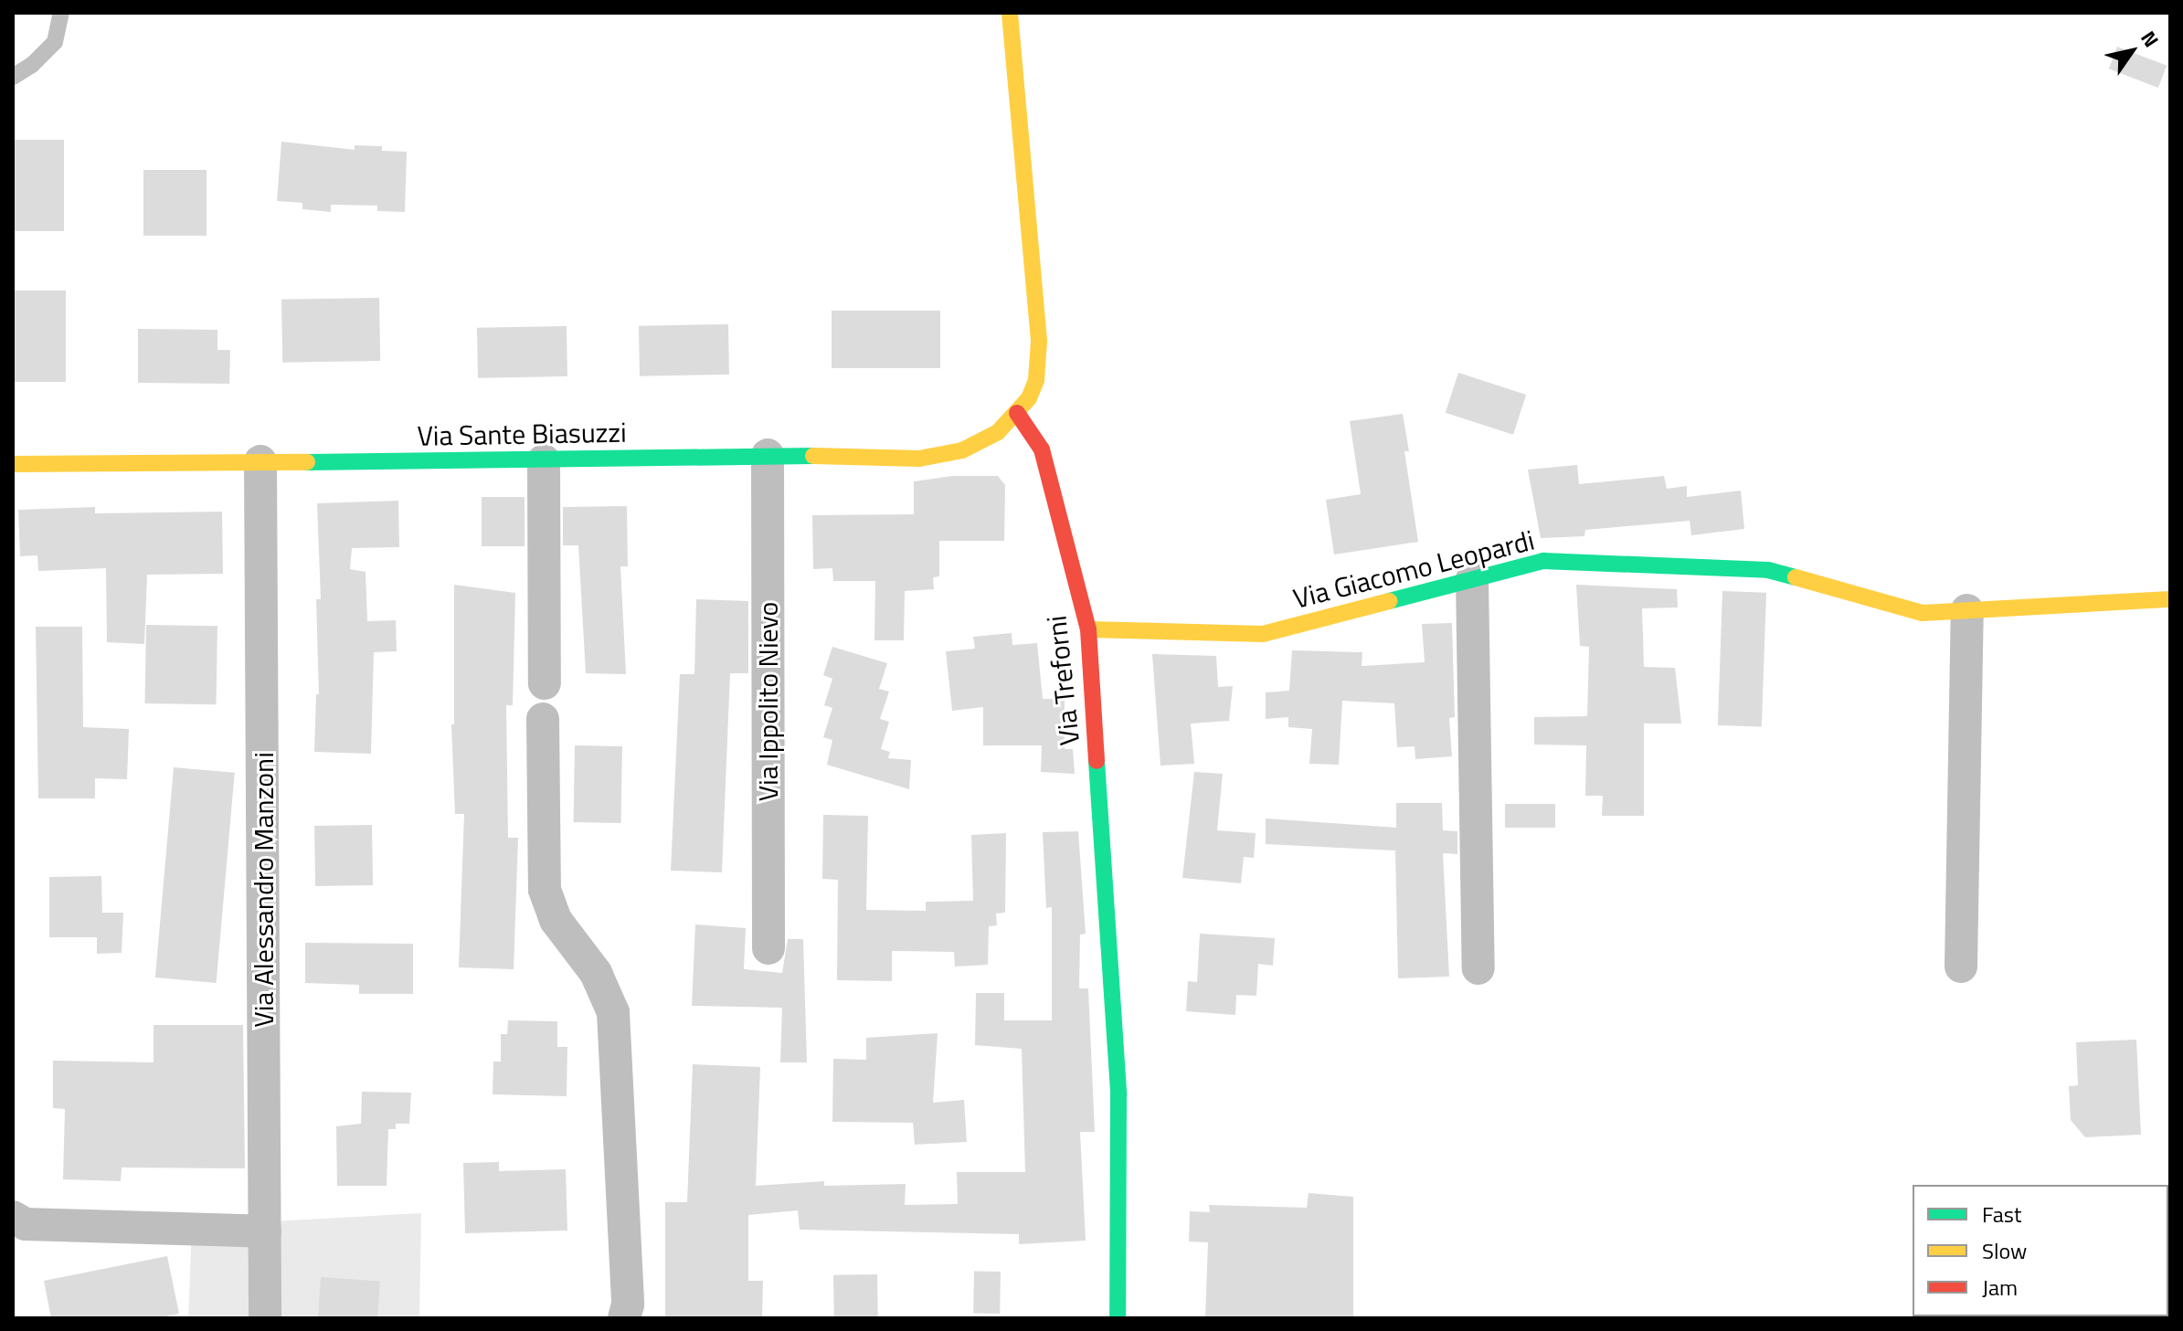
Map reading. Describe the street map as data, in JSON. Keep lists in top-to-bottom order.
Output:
{
  "streets": {
    "street": [
      "Via Sante Biasuzzi",
      "Via Giacomo Leopardi",
      "Via Treforni",
      "Via Ippolito Nievo",
      "Via Alessandro Manzoni"
    ]
  },
  "crossings": [
    ["Via Sante Biasuzzi", "Via Treforni"],
    ["Via Sante Biasuzzi", "Via Ippolito Nievo"],
    ["Via Sante Biasuzzi", "Via Alessandro Manzoni"],
    ["Via Giacomo Leopardi", "Via Treforni"]
  ],
  "legend": ["Fast", "Slow", "Jam"],
  "north": "top right"
}
